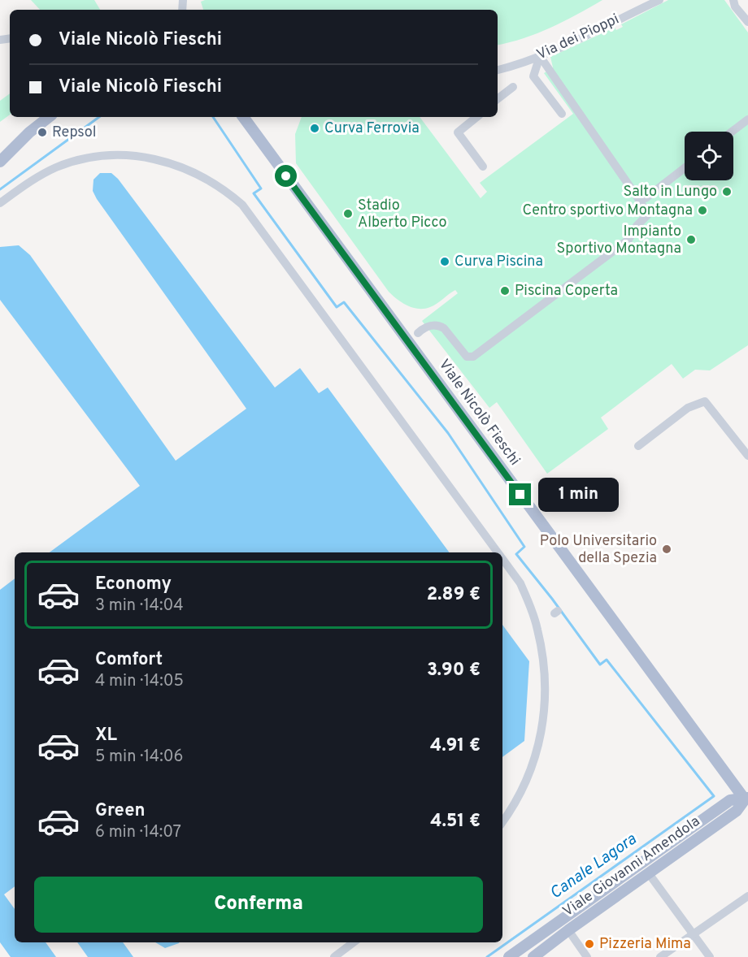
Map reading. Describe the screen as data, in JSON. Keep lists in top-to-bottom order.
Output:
{
  "streets": {
    "main road": ["Viale Nicolò Fieschi", "Viale Giovanni Amendola"],
    "street": ["Via dei Pioppi"]
  },
  "crossings": [
    ["Viale Nicolò Fieschi", "Viale Giovanni Amendola"]
  ],
  "water": ["Canale Lagora"],
  "places": [
    "Curva Ferrovia",
    "Repsol",
    "Salto in Lungo",
    "Centro sportivo Montagna",
    "Stadio Alberto Picco",
    "Impianto Sportivo Montagna",
    "Curva Piscina",
    "Piscina Coperta",
    "Polo Universitario della Spezia",
    "Pizzeria Mima"
  ],
  "page": {
    "banner": ["Viale Nicolò Fieschi", "Viale Nicolò Fieschi"],
    "bubble": "1 min",
    "list": [
      {
        "name": "Economy",
        "note": "3 min · 14:04",
        "value": "2.89 €"
      },
      {
        "name": "Comfort",
        "note": "4 min · 14:05",
        "value": "3.90 €"
      },
      {
        "name": "XL",
        "note": "5 min · 14:06",
        "value": "4.91 €"
      },
      {
        "name": "Green",
        "note": "6 min · 14:07",
        "value": "4.51 €"
      }
    ],
    "buttons": "Conferma"
  }
}
